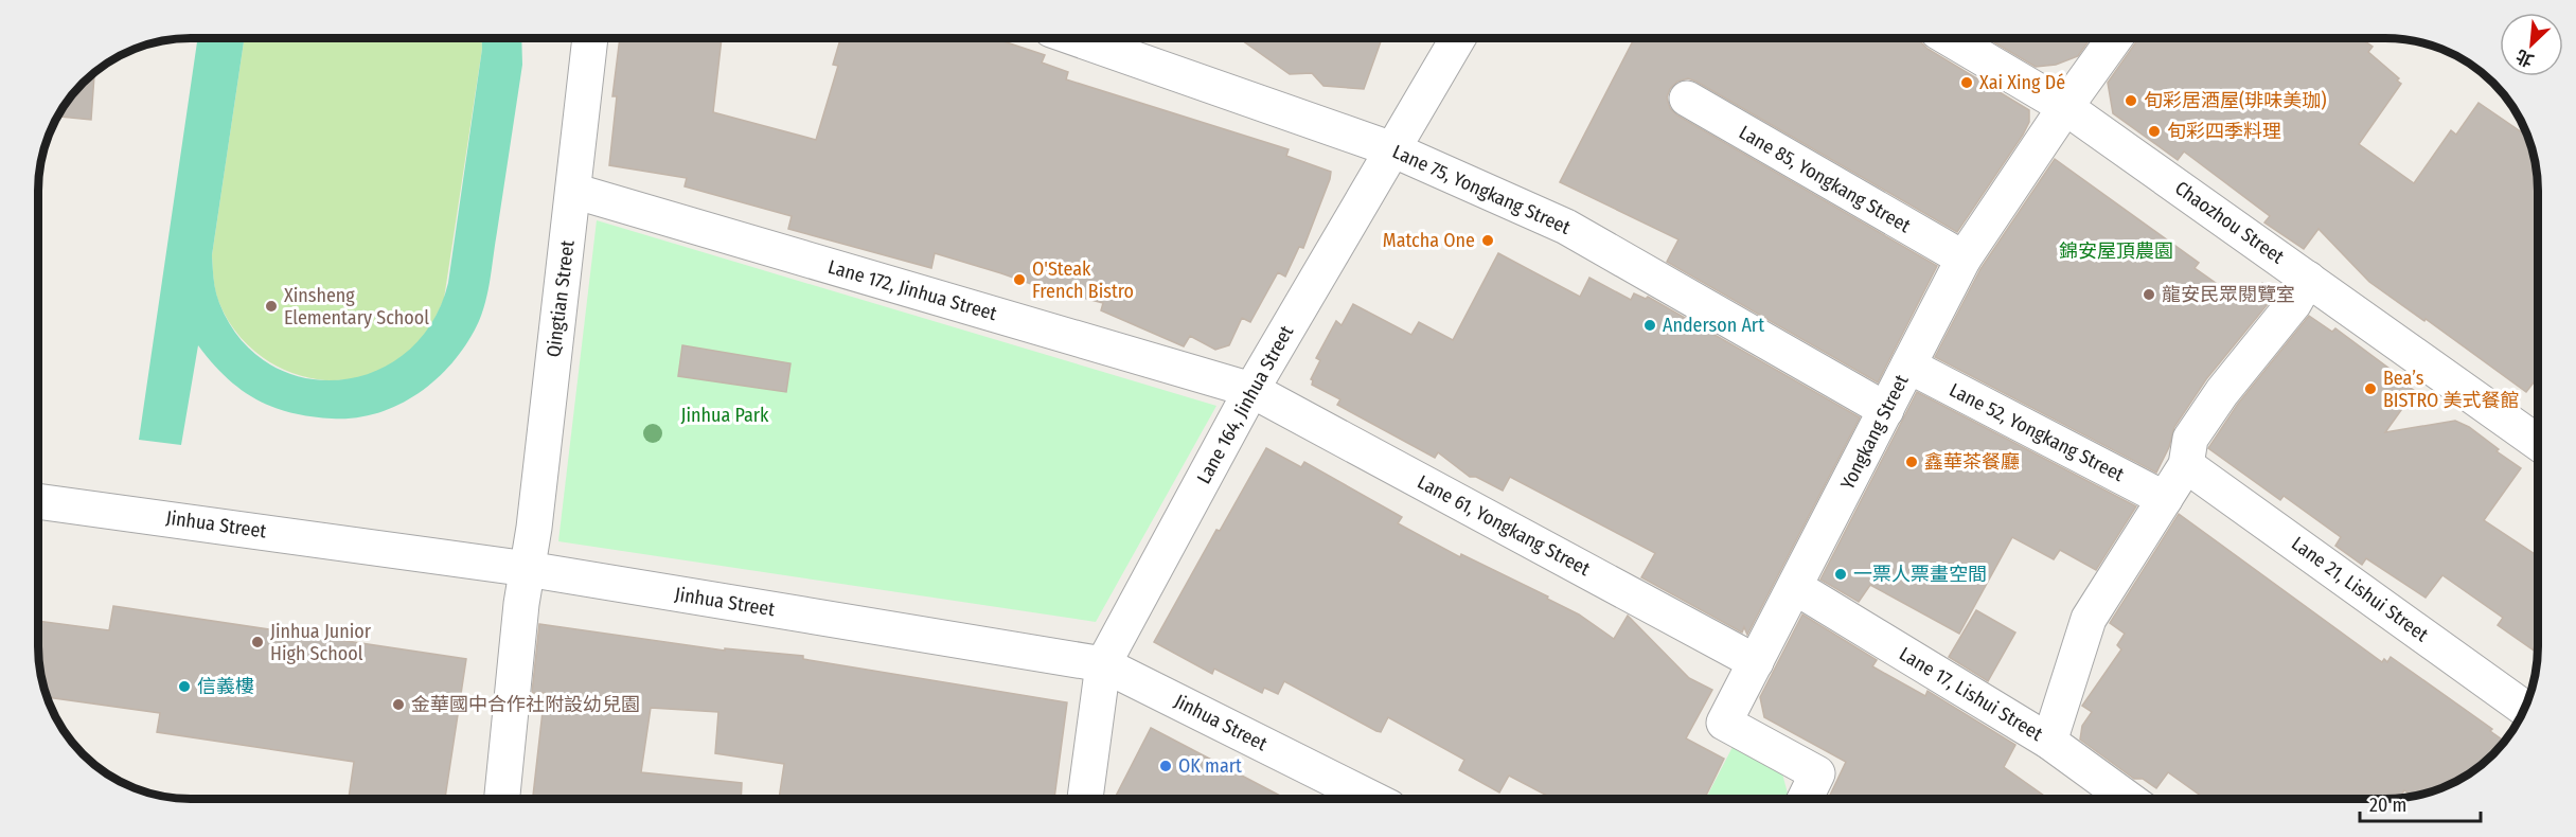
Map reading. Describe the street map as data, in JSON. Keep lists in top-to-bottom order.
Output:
{
  "streets": {
    "street": [
      "Lane 85, Yongkang Street",
      "Lane 75, Yongkang Street",
      "Chaozhou Street",
      "Lane 172, Jinhua Street",
      "Qingtian Street",
      "Lane 164, Jinhua Street",
      "Yongkang Street",
      "Lane 52, Yongkang Street",
      "Jinhua Street",
      "Lane 61, Yongkang Street",
      "Lane 21, Lishui Street",
      "Lane 17, Lishui Street"
    ]
  },
  "crossings": [
    ["Lane 85, Yongkang Street", "Yongkang Street"],
    ["Lane 75, Yongkang Street", "Lane 164, Jinhua Street"],
    ["Lane 75, Yongkang Street", "Yongkang Street"],
    ["Chaozhou Street", "Yongkang Street"],
    ["Lane 172, Jinhua Street", "Qingtian Street"],
    ["Lane 172, Jinhua Street", "Lane 164, Jinhua Street"],
    ["Lane 172, Jinhua Street", "Lane 61, Yongkang Street"],
    ["Qingtian Street", "Jinhua Street"],
    ["Lane 164, Jinhua Street", "Jinhua Street"],
    ["Lane 164, Jinhua Street", "Lane 61, Yongkang Street"],
    ["Yongkang Street", "Lane 52, Yongkang Street"],
    ["Yongkang Street", "Lane 61, Yongkang Street"],
    ["Yongkang Street", "Lane 17, Lishui Street"]
  ],
  "parks": ["錦安屋頂農園", "Jinhua Park"],
  "places": [
    "Xai Xing Dé",
    "旬彩居酒屋(琲味美珈)",
    "旬彩四季料理",
    "Matcha One",
    "O'Steak French Bistro",
    "龍安民眾閱覽室",
    "Xinsheng Elementary School",
    "Anderson Art",
    "Bea’s BISTRO 美式餐館",
    "鑫華茶餐廳",
    "一票人票畫空間",
    "Jinhua Junior High School",
    "信義樓",
    "金華國中合作社附設幼兒園",
    "OK mart"
  ],
  "scale_bar": "20 m",
  "north": "bottom left"
}
